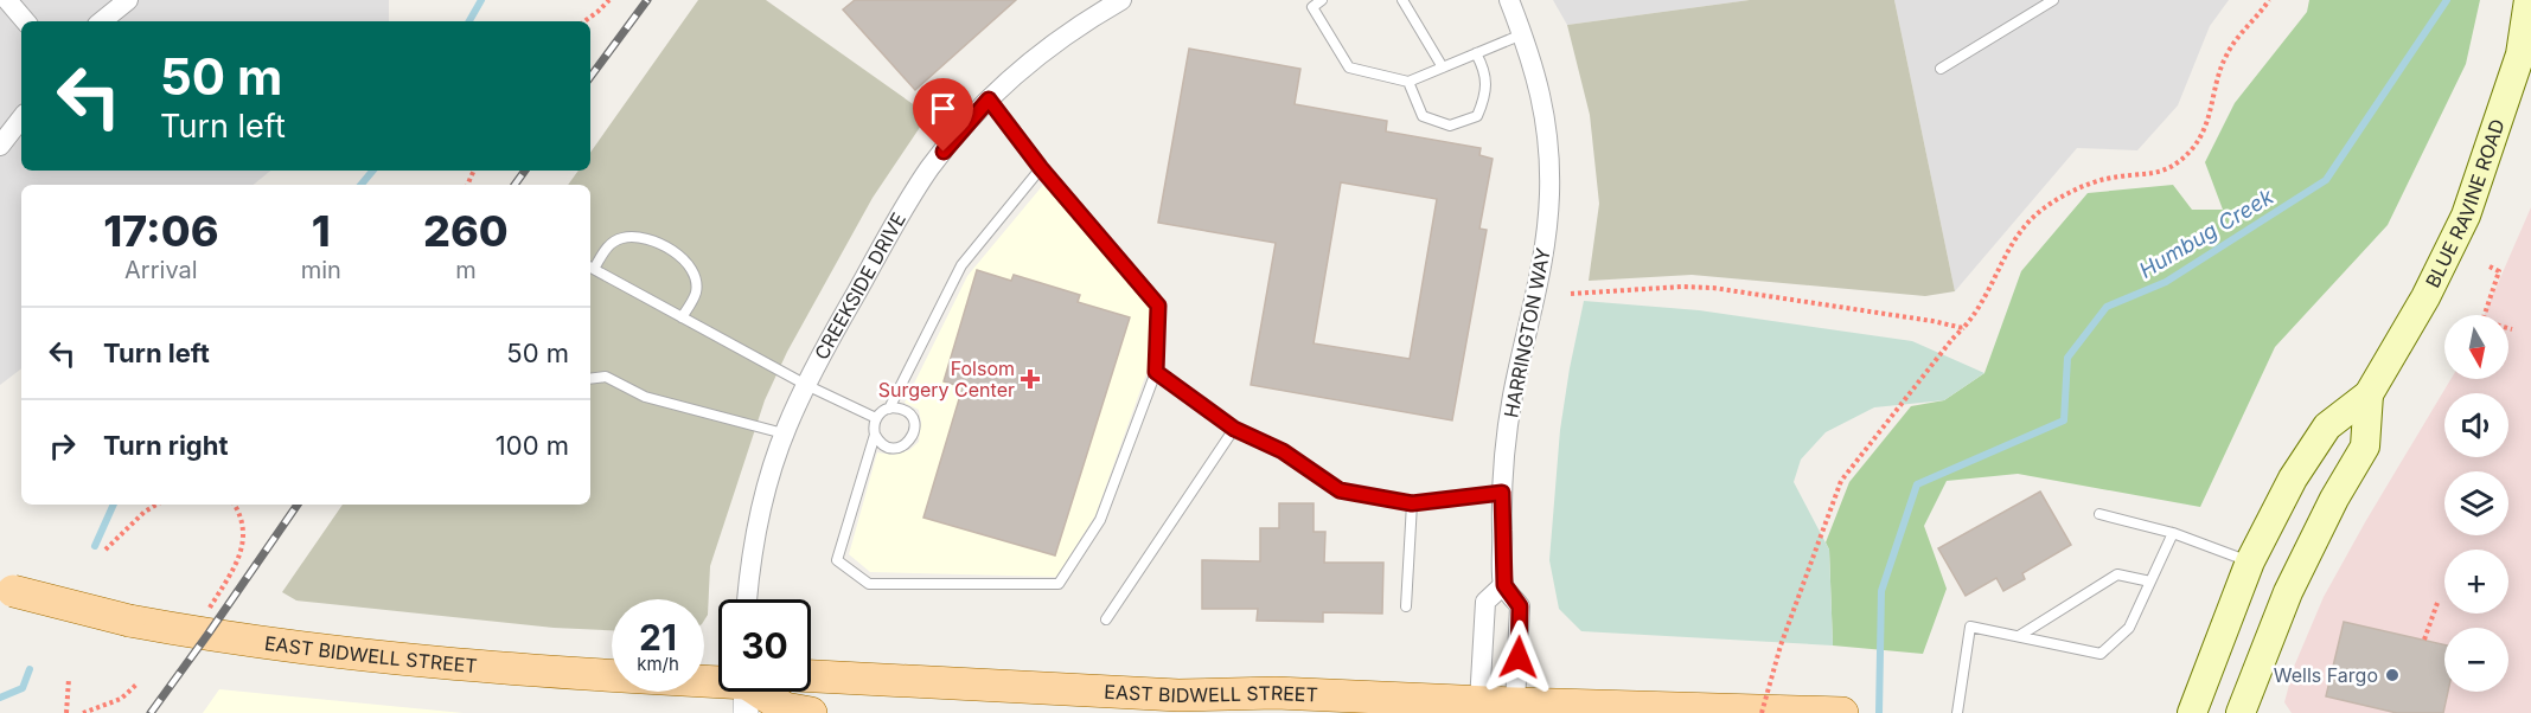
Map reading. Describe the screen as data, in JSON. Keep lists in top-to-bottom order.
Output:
{
  "streets": {
    "main road": ["BLUE RAVINE ROAD", "EAST BIDWELL STREET"],
    "street": ["CREEKSIDE DRIVE", "HARRINGTON WAY"]
  },
  "crossings": [
    ["HARRINGTON WAY", "EAST BIDWELL STREET"]
  ],
  "water": ["Humbug Creek"],
  "places": {
    "health": ["Folsom Surgery Center"],
    "other": ["Wells Fargo"]
  },
  "north": "bottom",
  "page": {
    "turn": ["50 m", "Turn left"],
    "eta": [
      "17:06",
      "Arrival",
      "1",
      "min",
      "260",
      "m"
    ],
    "list": [
      {
        "name": "Turn left",
        "value": "50 m"
      },
      {
        "name": "Turn right",
        "value": "100 m"
      }
    ],
    "map_buttons": ["+", "−"],
    "speed": "21 km/h",
    "limit": "30"
  }
}
